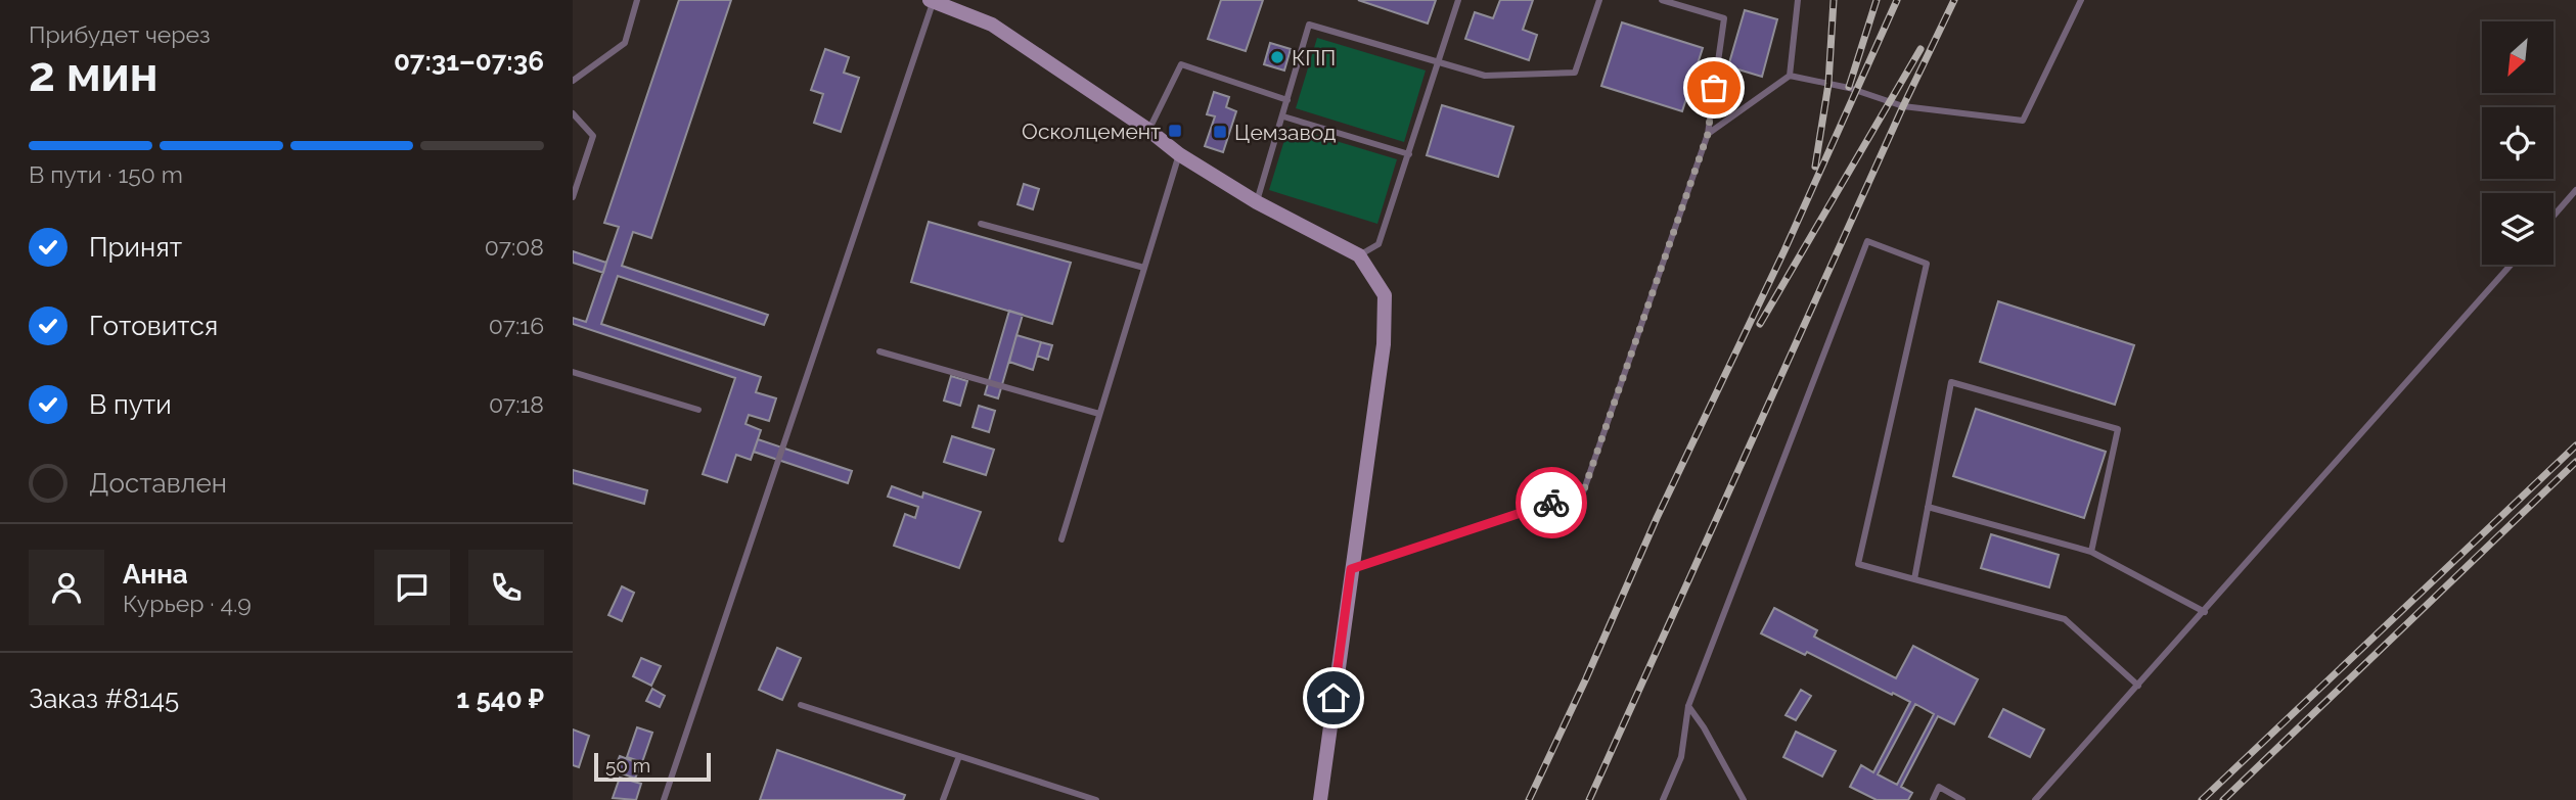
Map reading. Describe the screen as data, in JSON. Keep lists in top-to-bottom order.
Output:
{
  "places": {
    "other": ["КПП"],
    "transit": ["Осколцемент", "Цемзавод"]
  },
  "scale_bar": "50 m",
  "north": "bottom left",
  "page": {
    "heading": ["2 мин", "Прибудет через", "07:31–07:36"],
    "panel": [
      "Анна",
      "Курьер · 4.9",
      "Заказ #8145",
      "1 540 ₽"
    ],
    "bar": "В пути · 150 m",
    "list": [
      ["Принят", "07:08"],
      ["Готовится", "07:16"],
      ["В пути", "07:18"],
      "Доставлен"
    ],
    "scale": "50 m"
  }
}
